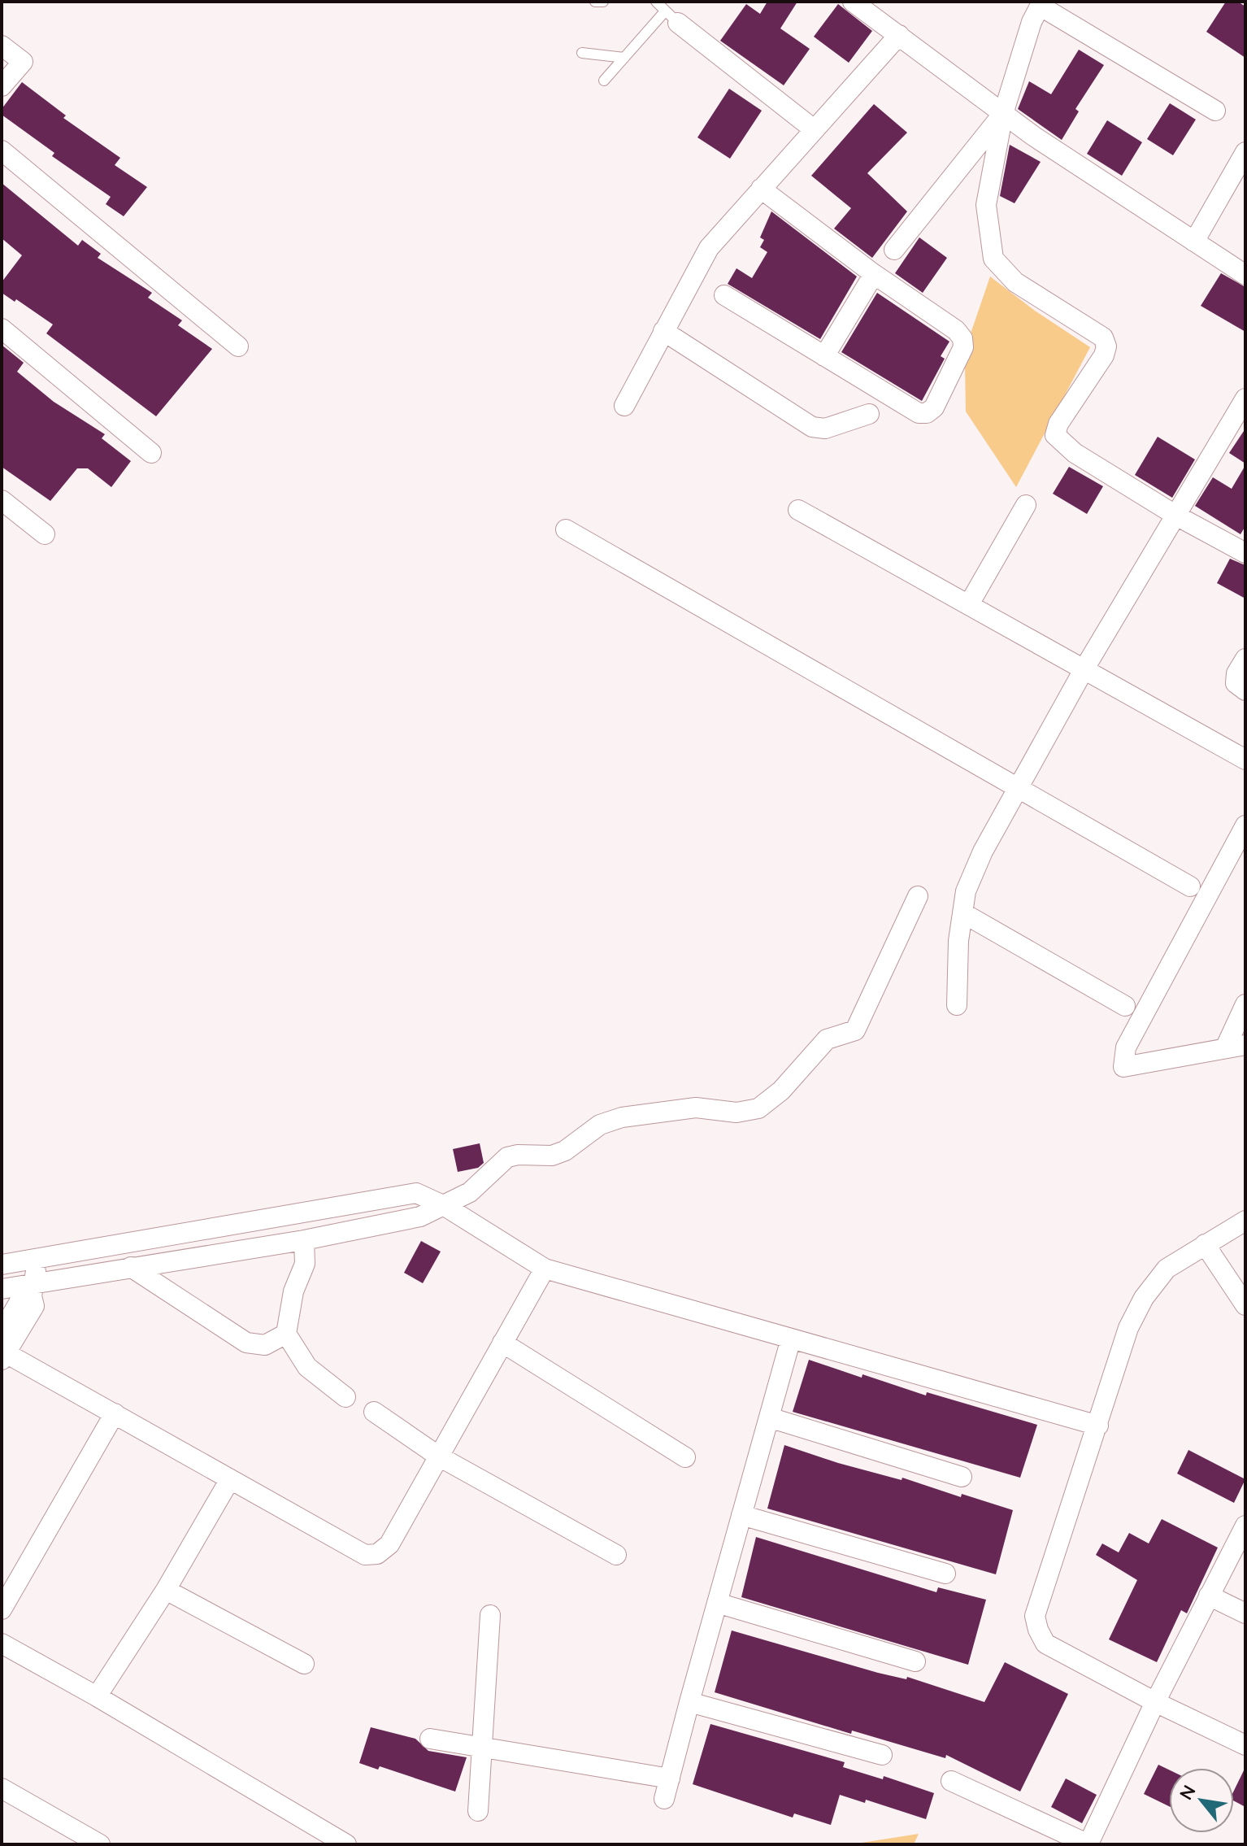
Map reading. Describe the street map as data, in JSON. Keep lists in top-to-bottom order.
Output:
{
  "north": "top left"
}
